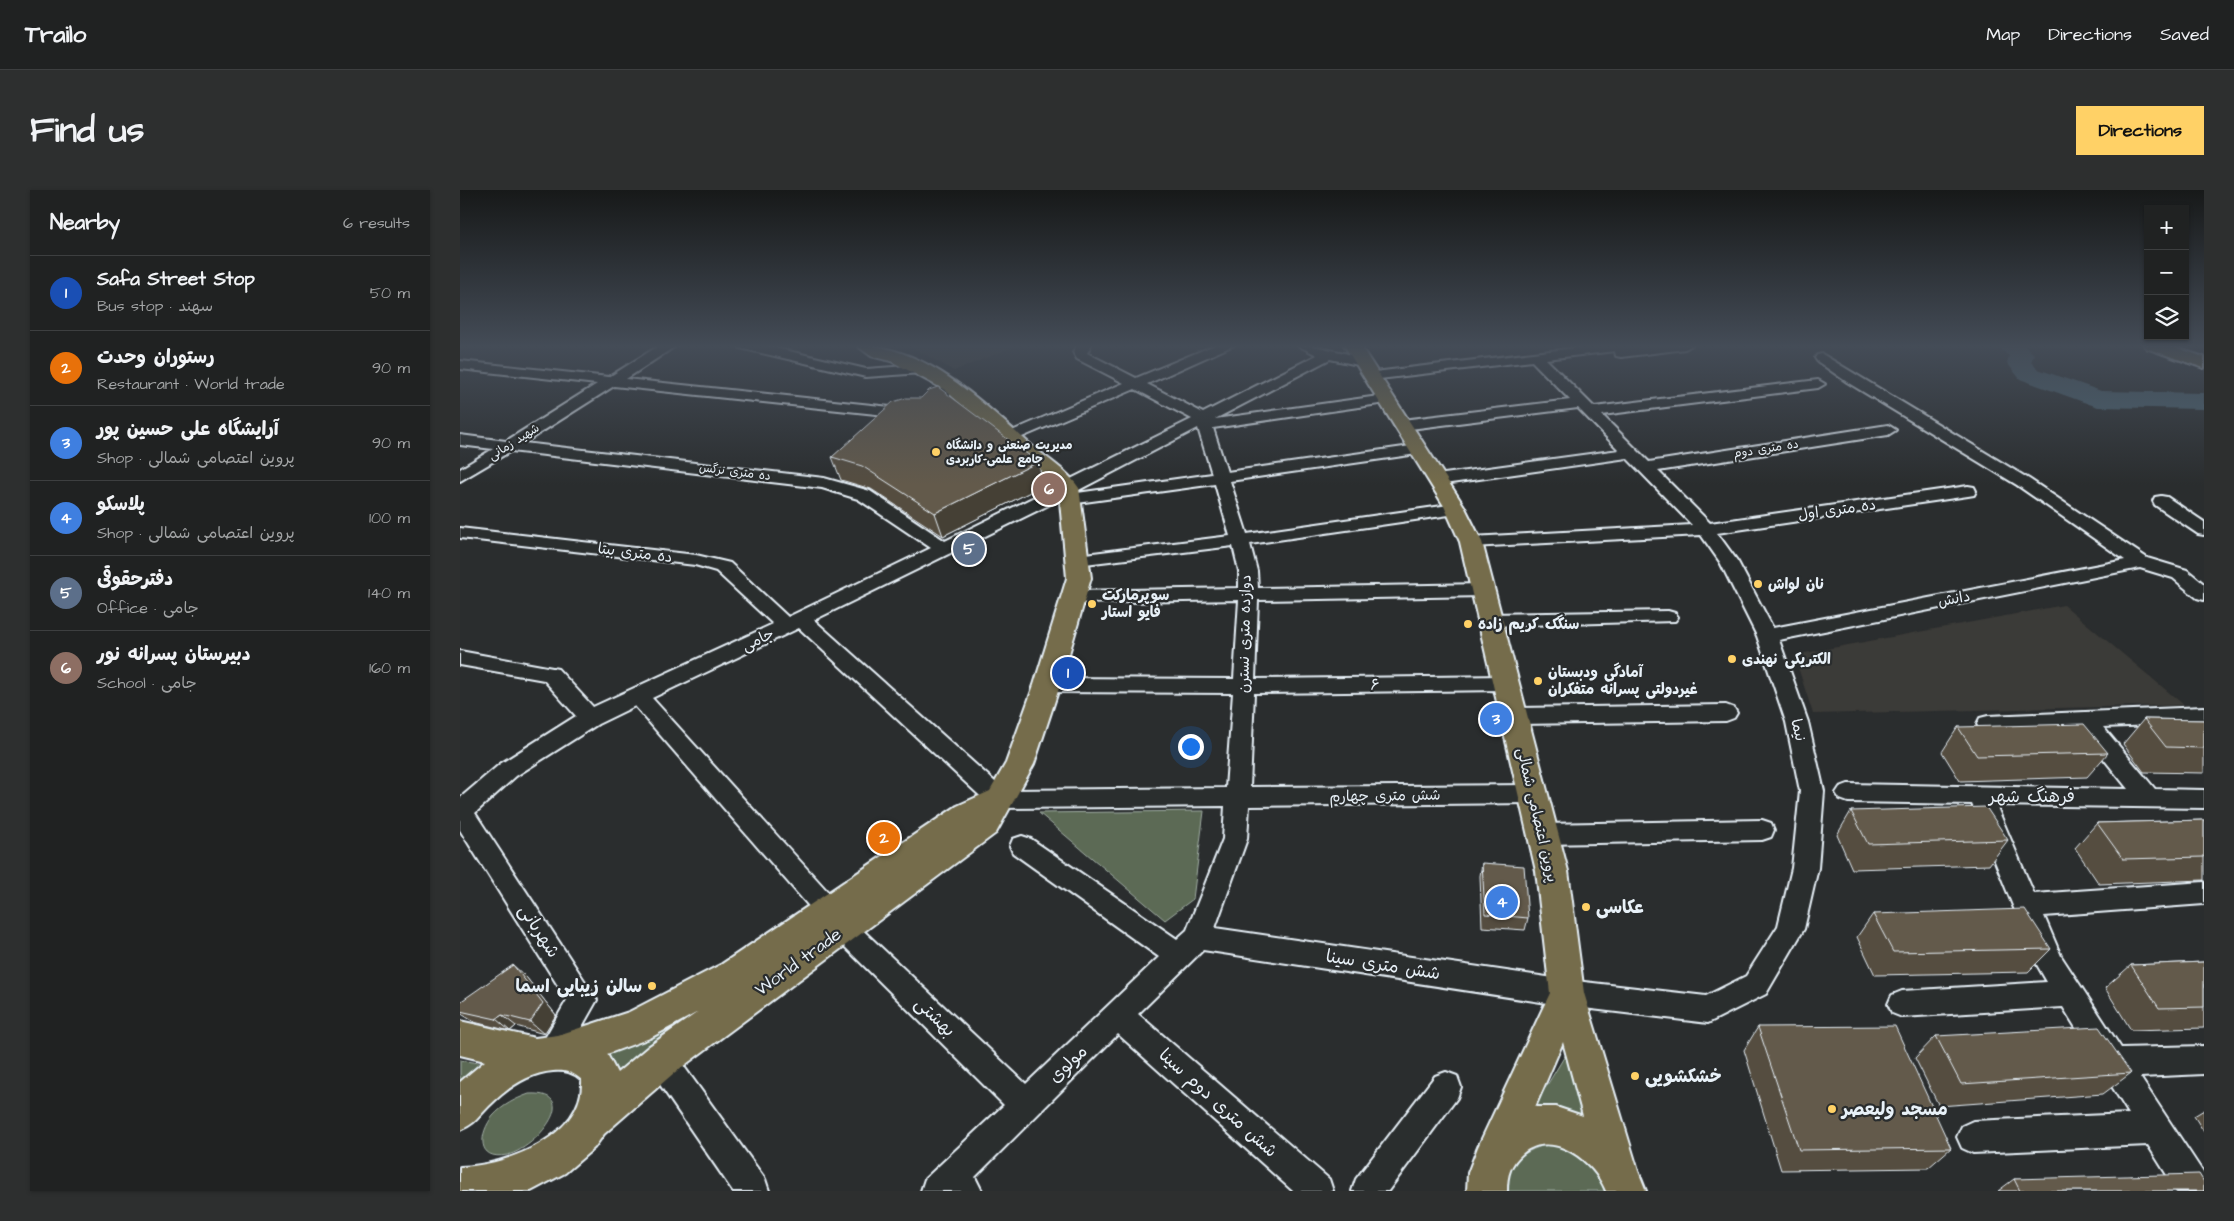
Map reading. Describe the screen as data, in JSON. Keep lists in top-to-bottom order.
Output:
{
  "streets": {
    "main road": ["پروین اعتصامی شمالی", "World trade"],
    "street": [
      "شهید زمانی",
      "ده متری دوم",
      "ده متری نرگس",
      "ده متری اول",
      "ده متری بیتا",
      "دانش",
      "دوازده متری نسترن",
      "جامی",
      "۶",
      "نیما",
      "شش متری چهارم",
      "فرهنگ شهر",
      "شهربانی",
      "شش متری سینا",
      "بهشتی",
      "مولوی",
      "شش متری دوم سینا"
    ]
  },
  "crossings": [
    ["شهید زمانی", "ده متری نرگس"],
    ["ده متری دوم", "نیما"],
    ["ده متری نرگس", "جامی"],
    ["ده متری اول", "نیما"],
    ["ده متری اول", "پروین اعتصامی شمالی"],
    ["ده متری بیتا", "جامی"],
    ["ده متری بیتا", "شش متری چهارم"],
    ["ده متری بیتا", "World trade"],
    ["دانش", "نیما"],
    ["دوازده متری نسترن", "جامی"],
    ["دوازده متری نسترن", "۶"],
    ["دوازده متری نسترن", "شش متری چهارم"],
    ["دوازده متری نسترن", "شش متری سینا"],
    ["دوازده متری نسترن", "مولوی"],
    ["جامی", "شهربانی"],
    ["جامی", "World trade"],
    ["جامی", "بهشتی"],
    ["۶", "پروین اعتصامی شمالی"],
    ["۶", "World trade"],
    ["نیما", "پروین اعتصامی شمالی"],
    ["نیما", "شش متری سینا"],
    ["شش متری چهارم", "پروین اعتصامی شمالی"],
    ["شش متری چهارم", "World trade"],
    ["پروین اعتصامی شمالی", "شش متری سینا"],
    ["شهربانی", "World trade"],
    ["World trade", "بهشتی"],
    ["شش متری سینا", "مولوی"],
    ["بهشتی", "مولوی"],
    ["مولوی", "شش متری دوم سینا"]
  ],
  "places": [
    "مدیریت صنعنی و دانشگاه جامع علمی-کاربردی",
    "نان لواش",
    "سوپرمارکت فایو استار",
    "سنگک کریم زاده",
    "الکتریکی نهندی",
    "آمادگی ودبستان غیردولتی پسرانه متفکران",
    "عکاسی",
    "سالن زیبایی اسما",
    "خشکشویی",
    "مسجد ولیعصر"
  ],
  "page": {
    "header": "Trailo",
    "nav": ["Map", "Directions", "Saved"],
    "title": "Find us",
    "buttons": "Directions",
    "heading": ["Nearby", "6 results"],
    "map_buttons": ["+", "−"],
    "list": [
      {
        "mark": "1",
        "name": "Safa Street Stop",
        "note": "Bus stop · سهند",
        "value": "50 m"
      },
      {
        "mark": "2",
        "name": "رستوران وحدت",
        "note": "Restaurant · World trade",
        "value": "90 m"
      },
      {
        "mark": "3",
        "name": "آرایشگاه علی حسین پور",
        "note": "Shop · پروین اعتصامی شمالی",
        "value": "90 m"
      },
      {
        "mark": "4",
        "name": "پلاسکو",
        "note": "Shop · پروین اعتصامی شمالی",
        "value": "100 m"
      },
      {
        "mark": "5",
        "name": "دفترحقوقی",
        "note": "Office · جامی",
        "value": "140 m"
      },
      {
        "mark": "6",
        "name": "دبیرستان پسرانه نور",
        "note": "School · جامی",
        "value": "160 m"
      }
    ],
    "pins": [
      "6",
      "5",
      "1",
      "3",
      "2",
      "4"
    ]
  }
}
